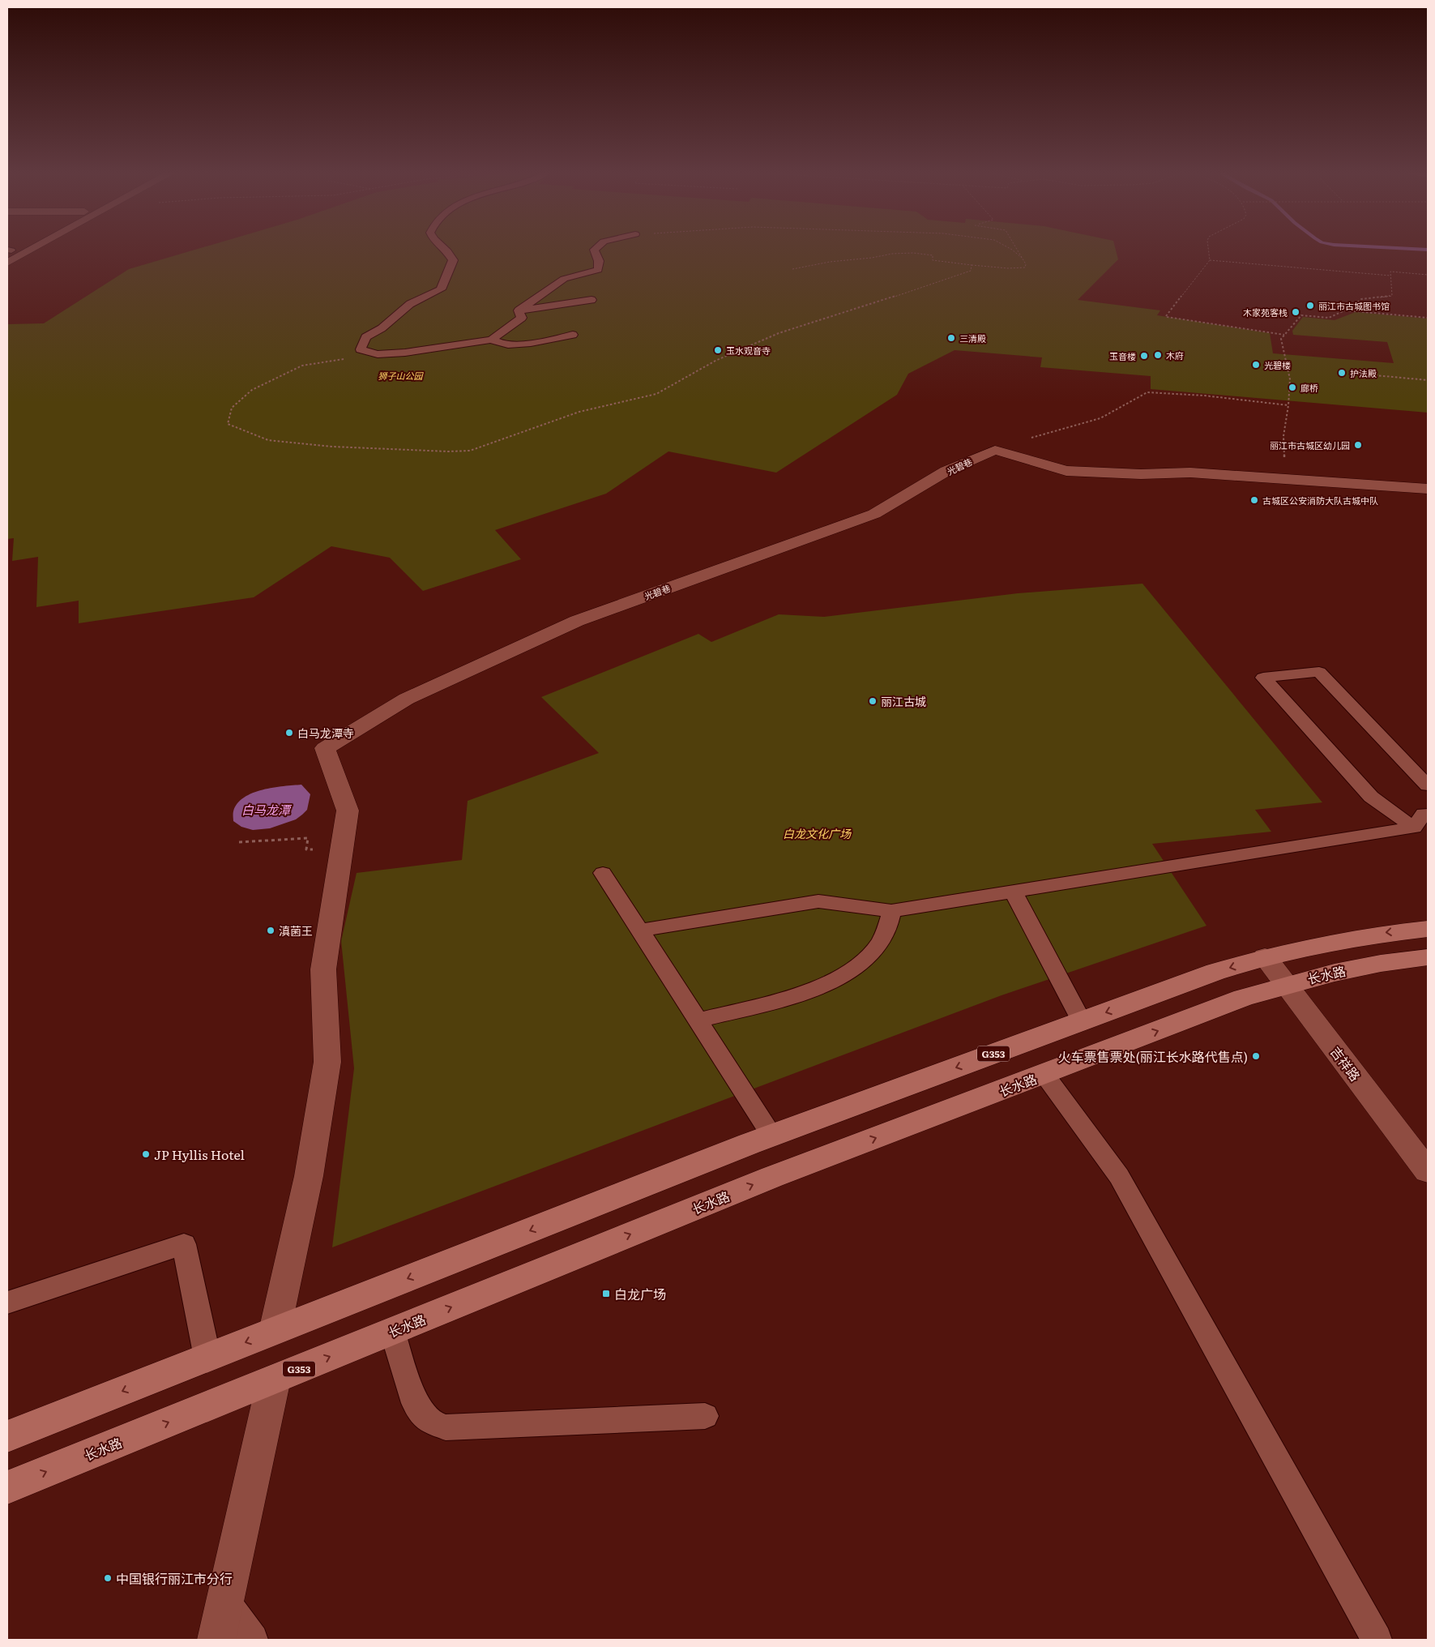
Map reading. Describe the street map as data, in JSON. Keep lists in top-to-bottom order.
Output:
{
  "streets": {
    "highway": ["长水路", "G353"],
    "street": ["光碧巷", "吉祥路"]
  },
  "crossings": [
    ["长水路", "吉祥路"],
    ["G353", "吉祥路"]
  ],
  "water": ["白马龙潭"],
  "parks": ["狮子山公园", "白龙文化广场"],
  "places": {
    "other": [
      "丽江市古城图书馆",
      "木家苑客栈",
      "三清殿",
      "玉水观音寺",
      "木府",
      "玉音楼",
      "光碧楼",
      "护法殿",
      "廊桥",
      "丽江市古城区幼儿园",
      "古城区公安消防大队古城中队",
      "丽江古城",
      "白马龙潭寺",
      "滇菌王",
      "火车票售票处(丽江长水路代售点)",
      "JP Hyllis Hotel",
      "中国银行丽江市分行"
    ],
    "transit": ["白龙广场"]
  }
}
